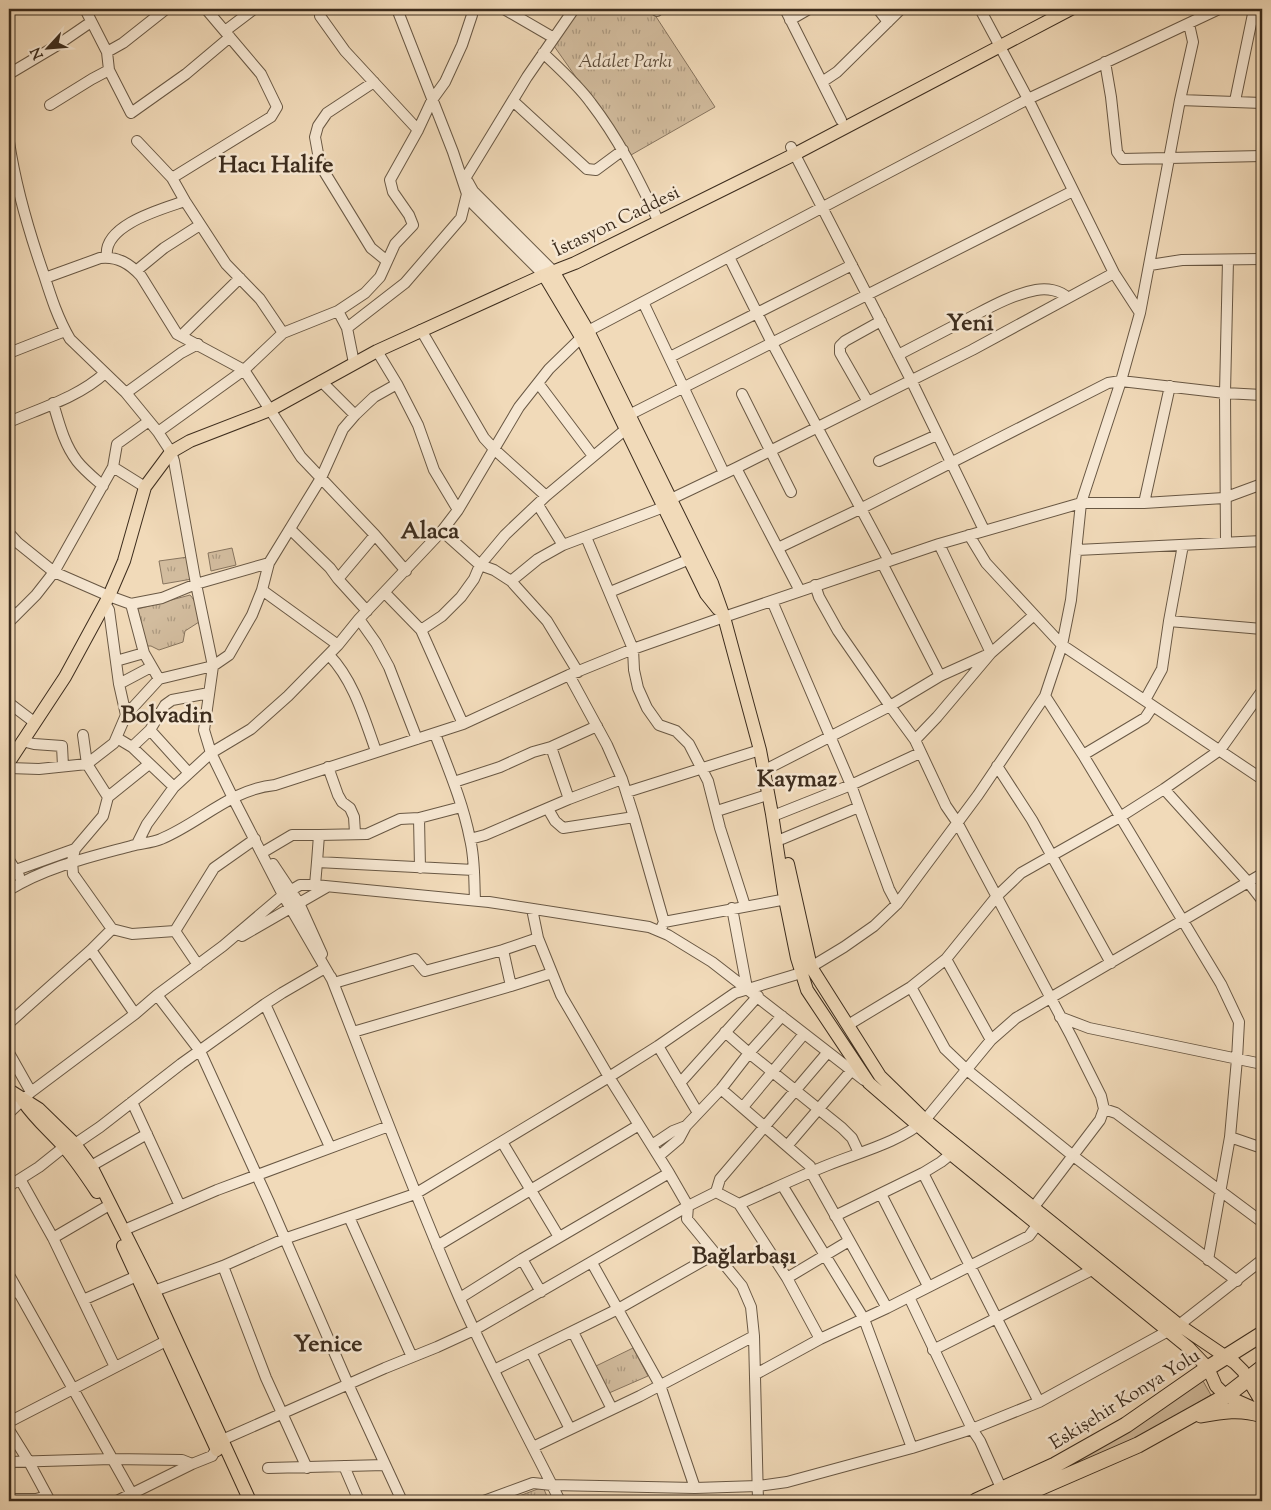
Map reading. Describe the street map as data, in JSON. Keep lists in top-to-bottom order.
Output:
{
  "streets": {
    "highway": ["Eskişehir Konya Yolu"],
    "main road": ["İstasyon Caddesi"]
  },
  "districts": [
    "Hacı Halife",
    "Yeni",
    "Alaca",
    "Bolvadin",
    "Kaymaz",
    "Bağlarbaşı",
    "Yenice"
  ],
  "parks": ["Adalet Parkı"],
  "north": "bottom left"
}
